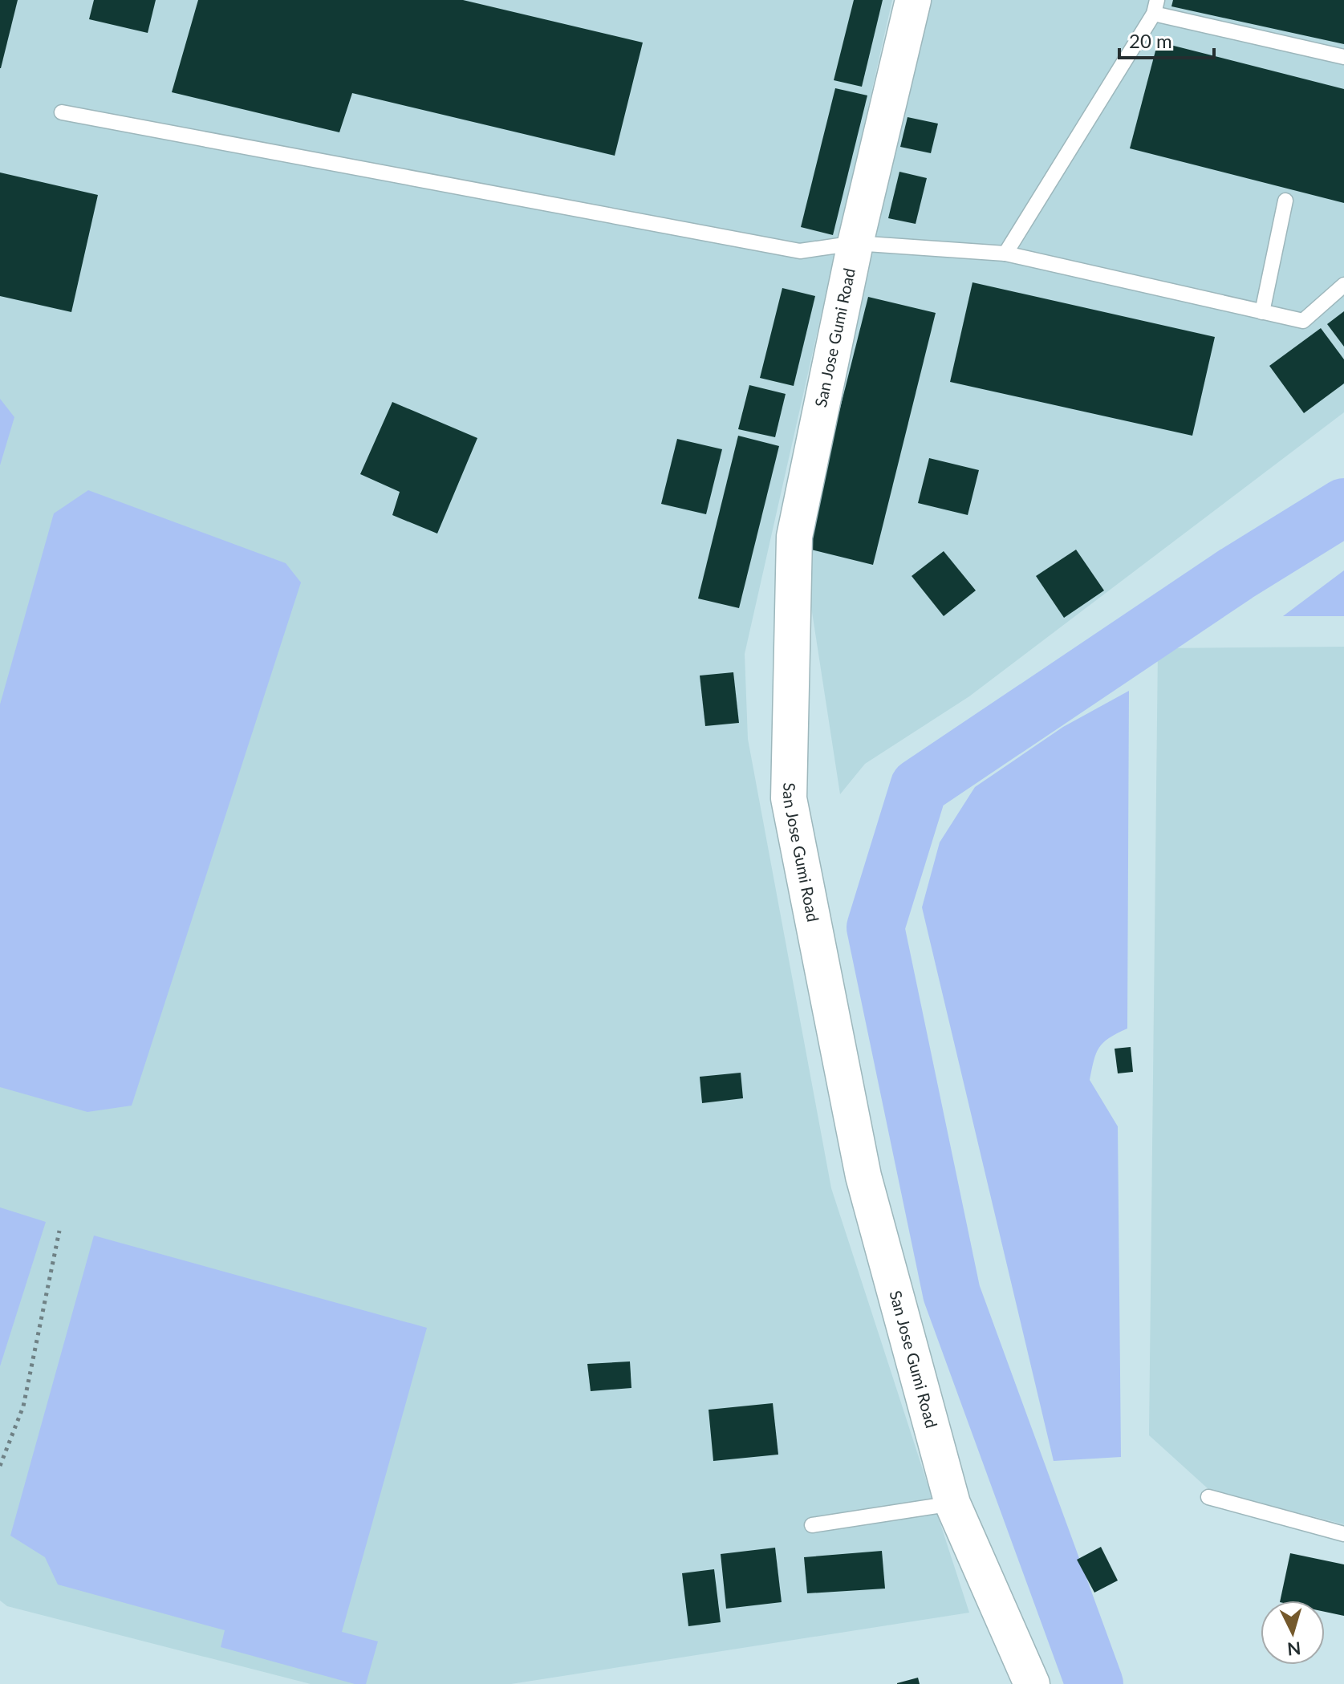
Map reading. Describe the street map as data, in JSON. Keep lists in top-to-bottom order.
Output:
{
  "streets": {
    "street": ["San Jose Gumi Road"]
  },
  "scale_bar": "20 m",
  "north": "bottom"
}
